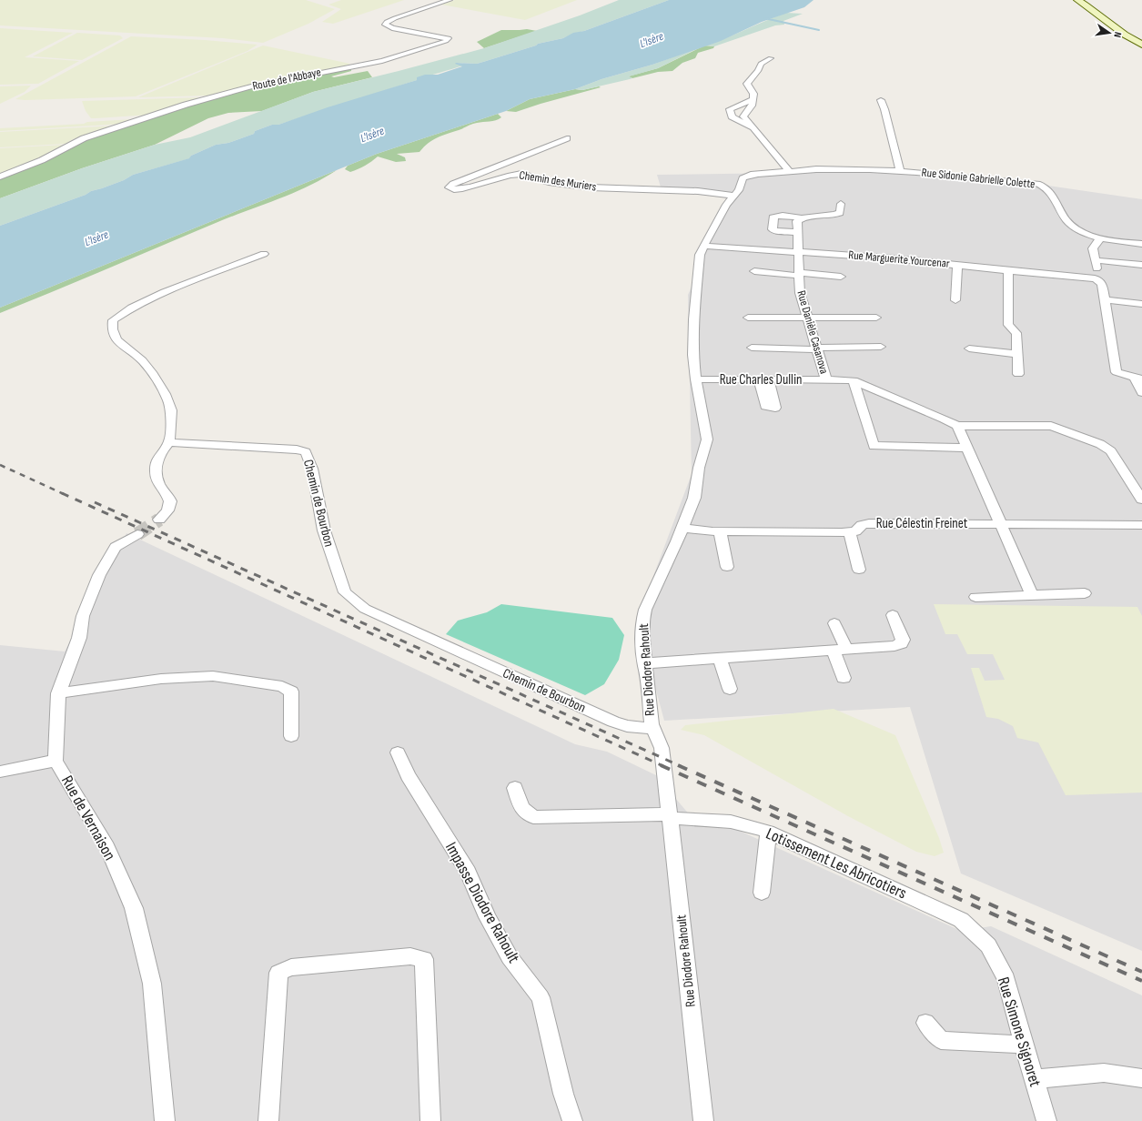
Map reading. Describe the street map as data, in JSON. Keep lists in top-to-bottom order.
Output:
{
  "streets": {
    "street": [
      "Route de l'Abbaye",
      "Rue Sidonie Gabrielle Colette",
      "Chemin des Muriers",
      "Rue Marguerite Yourcenar",
      "Rue Danièle Casanova",
      "Rue Charles Dullin",
      "Chemin de Bourbon",
      "Rue Célestin Freinet",
      "Rue Diodore Rahoult",
      "Rue de Vernaison",
      "Lotissement Les Abricotiers",
      "Impasse Diodore Rahoult",
      "Rue Simone Signoret"
    ]
  },
  "crossings": [
    ["Rue Sidonie Gabrielle Colette", "Rue Diodore Rahoult"],
    ["Chemin des Muriers", "Rue Diodore Rahoult"],
    ["Rue Marguerite Yourcenar", "Rue Danièle Casanova"],
    ["Rue Marguerite Yourcenar", "Rue Diodore Rahoult"],
    ["Rue Danièle Casanova", "Rue Charles Dullin"],
    ["Rue Charles Dullin", "Rue Diodore Rahoult"],
    ["Chemin de Bourbon", "Rue Diodore Rahoult"],
    ["Rue Célestin Freinet", "Rue Diodore Rahoult"],
    ["Rue Diodore Rahoult", "Lotissement Les Abricotiers"],
    ["Lotissement Les Abricotiers", "Rue Simone Signoret"]
  ],
  "water": ["L'Isère"],
  "north": "right"
}
